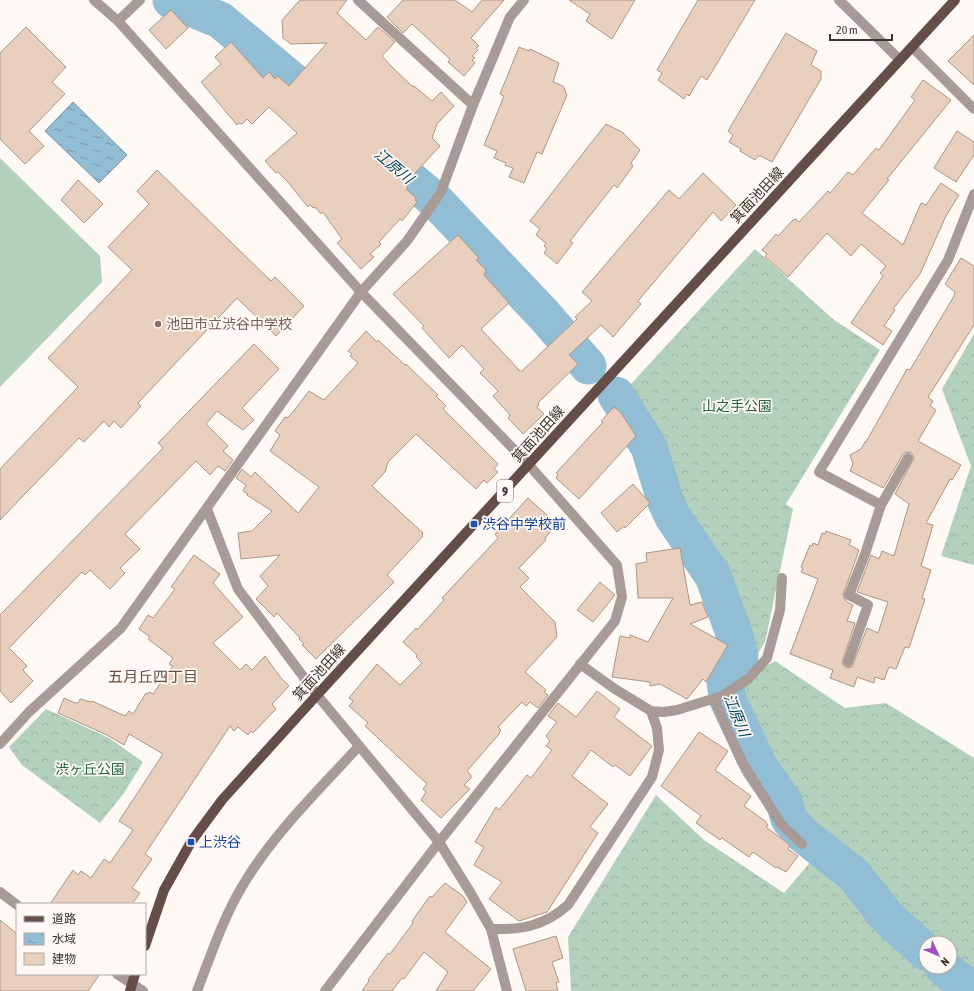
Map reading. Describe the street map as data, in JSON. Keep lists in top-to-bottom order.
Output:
{
  "streets": {
    "main road": ["箕面池田線", "9"]
  },
  "districts": ["五月丘四丁目"],
  "water": ["江原川"],
  "parks": ["山之手公園", "渋ヶ丘公園"],
  "places": {
    "other": ["池田市立渋谷中学校"],
    "transit": ["渋谷中学校前", "上渋谷"]
  },
  "legend": ["道路", "水域", "建物"],
  "scale_bar": "20 m",
  "north": "bottom right"
}
